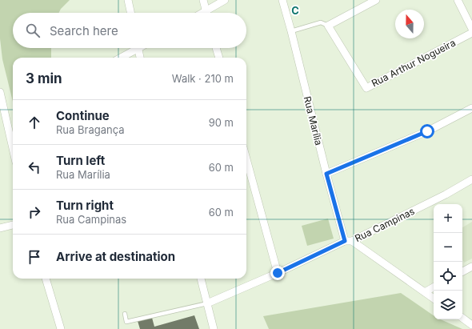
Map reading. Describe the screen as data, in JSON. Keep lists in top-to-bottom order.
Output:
{
  "streets": {
    "street": ["Rua Arthur Nogueira", "Rua Marília", "Rua Campinas"]
  },
  "crossings": [
    ["Rua Marília", "Rua Campinas"]
  ],
  "north": "top",
  "page": {
    "search": "Search here",
    "heading": ["3 min", "Walk · 210 m"],
    "list": [
      ["Continue", "Rua Bragança", "90 m"],
      ["Turn left", "Rua Marília", "60 m"],
      ["Turn right", "Rua Campinas", "60 m"],
      "Arrive at destination"
    ],
    "map_buttons": ["+", "−"]
  },
  "grid": {
    "columns": ["C"]
  }
}
